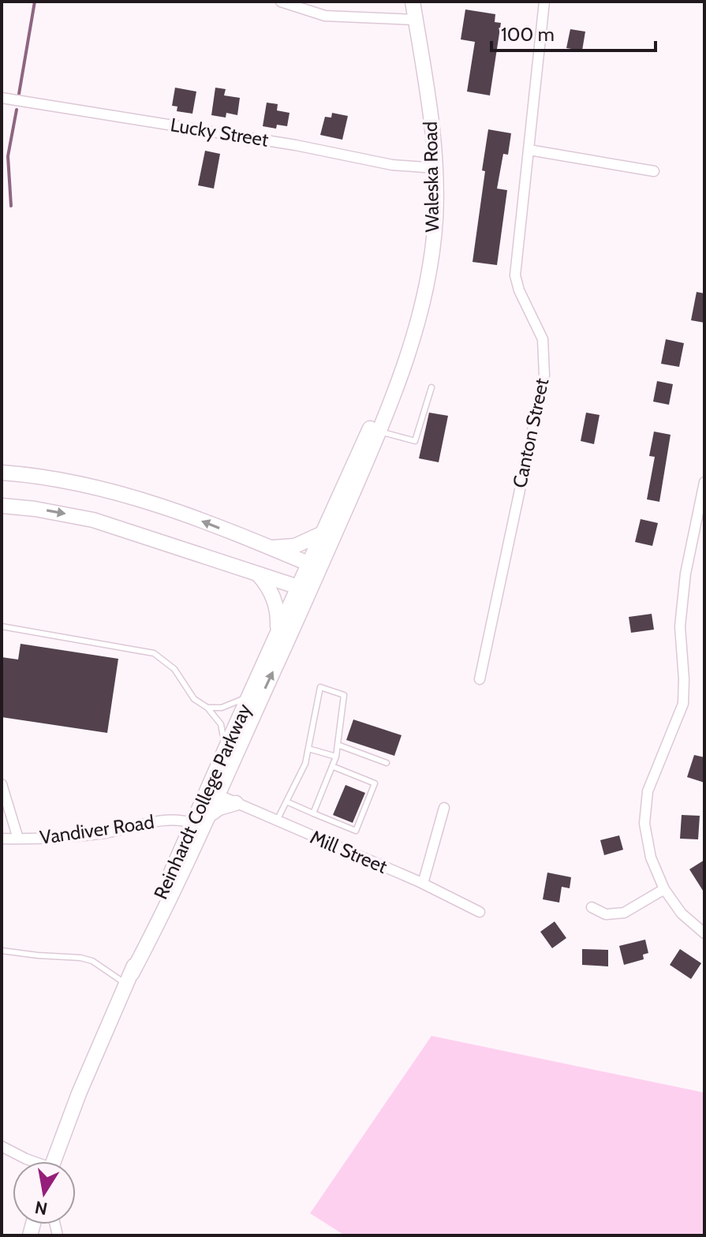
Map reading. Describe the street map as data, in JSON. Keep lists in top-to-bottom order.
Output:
{
  "streets": {
    "main road": ["Waleska Road", "Reinhardt College Parkway"],
    "street": [
      "Lucky Street",
      "Canton Street",
      "Vandiver Road",
      "Mill Street"
    ]
  },
  "crossings": [
    ["Lucky Street", "Waleska Road"],
    ["Reinhardt College Parkway", "Vandiver Road"],
    ["Reinhardt College Parkway", "Mill Street"]
  ],
  "scale_bar": "100 m",
  "north": "bottom"
}
